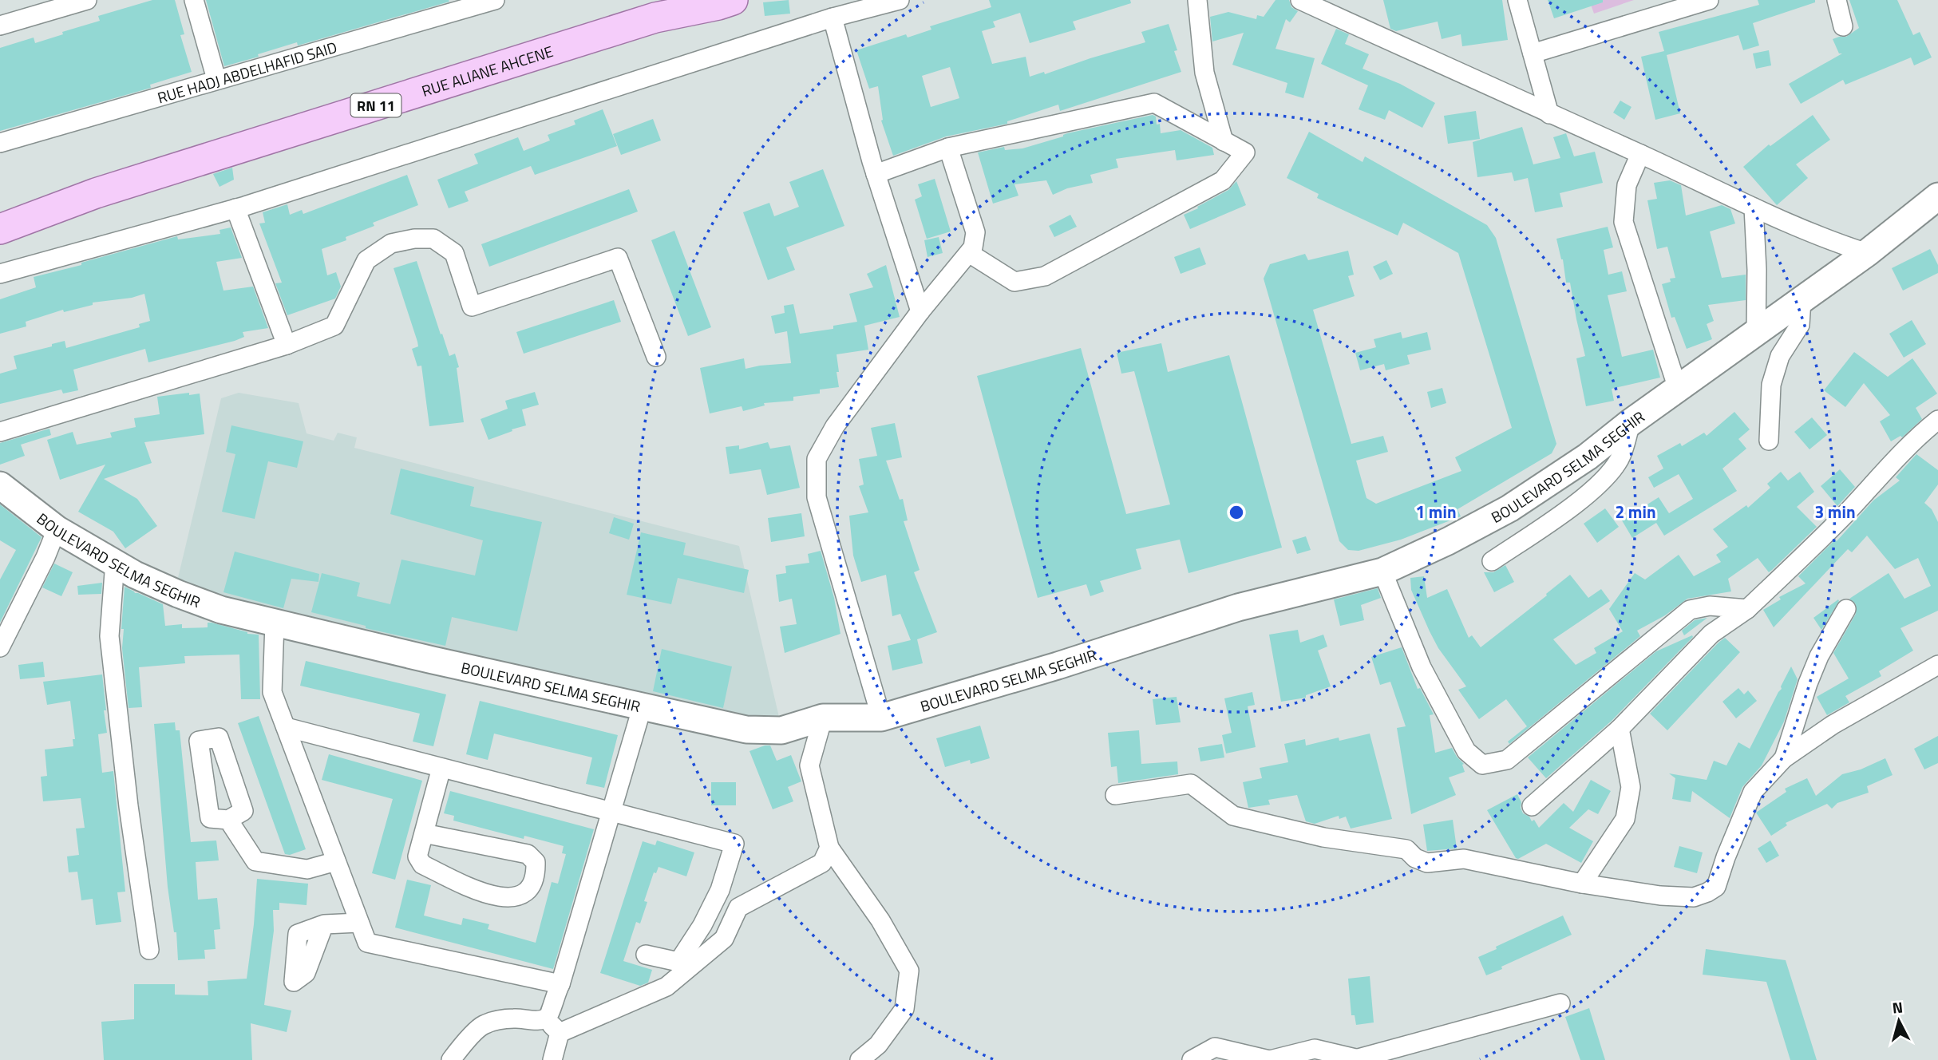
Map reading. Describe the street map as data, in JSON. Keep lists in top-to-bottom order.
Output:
{
  "streets": {
    "main road": ["RUE ALIANE AHCENE", "RN 11", "BOULEVARD SELMA SEGHIR"],
    "street": ["RUE HADJ ABDELHAFID SAID"]
  },
  "north": "top",
  "rings": ["1 min", "2 min", "3 min"]
}
